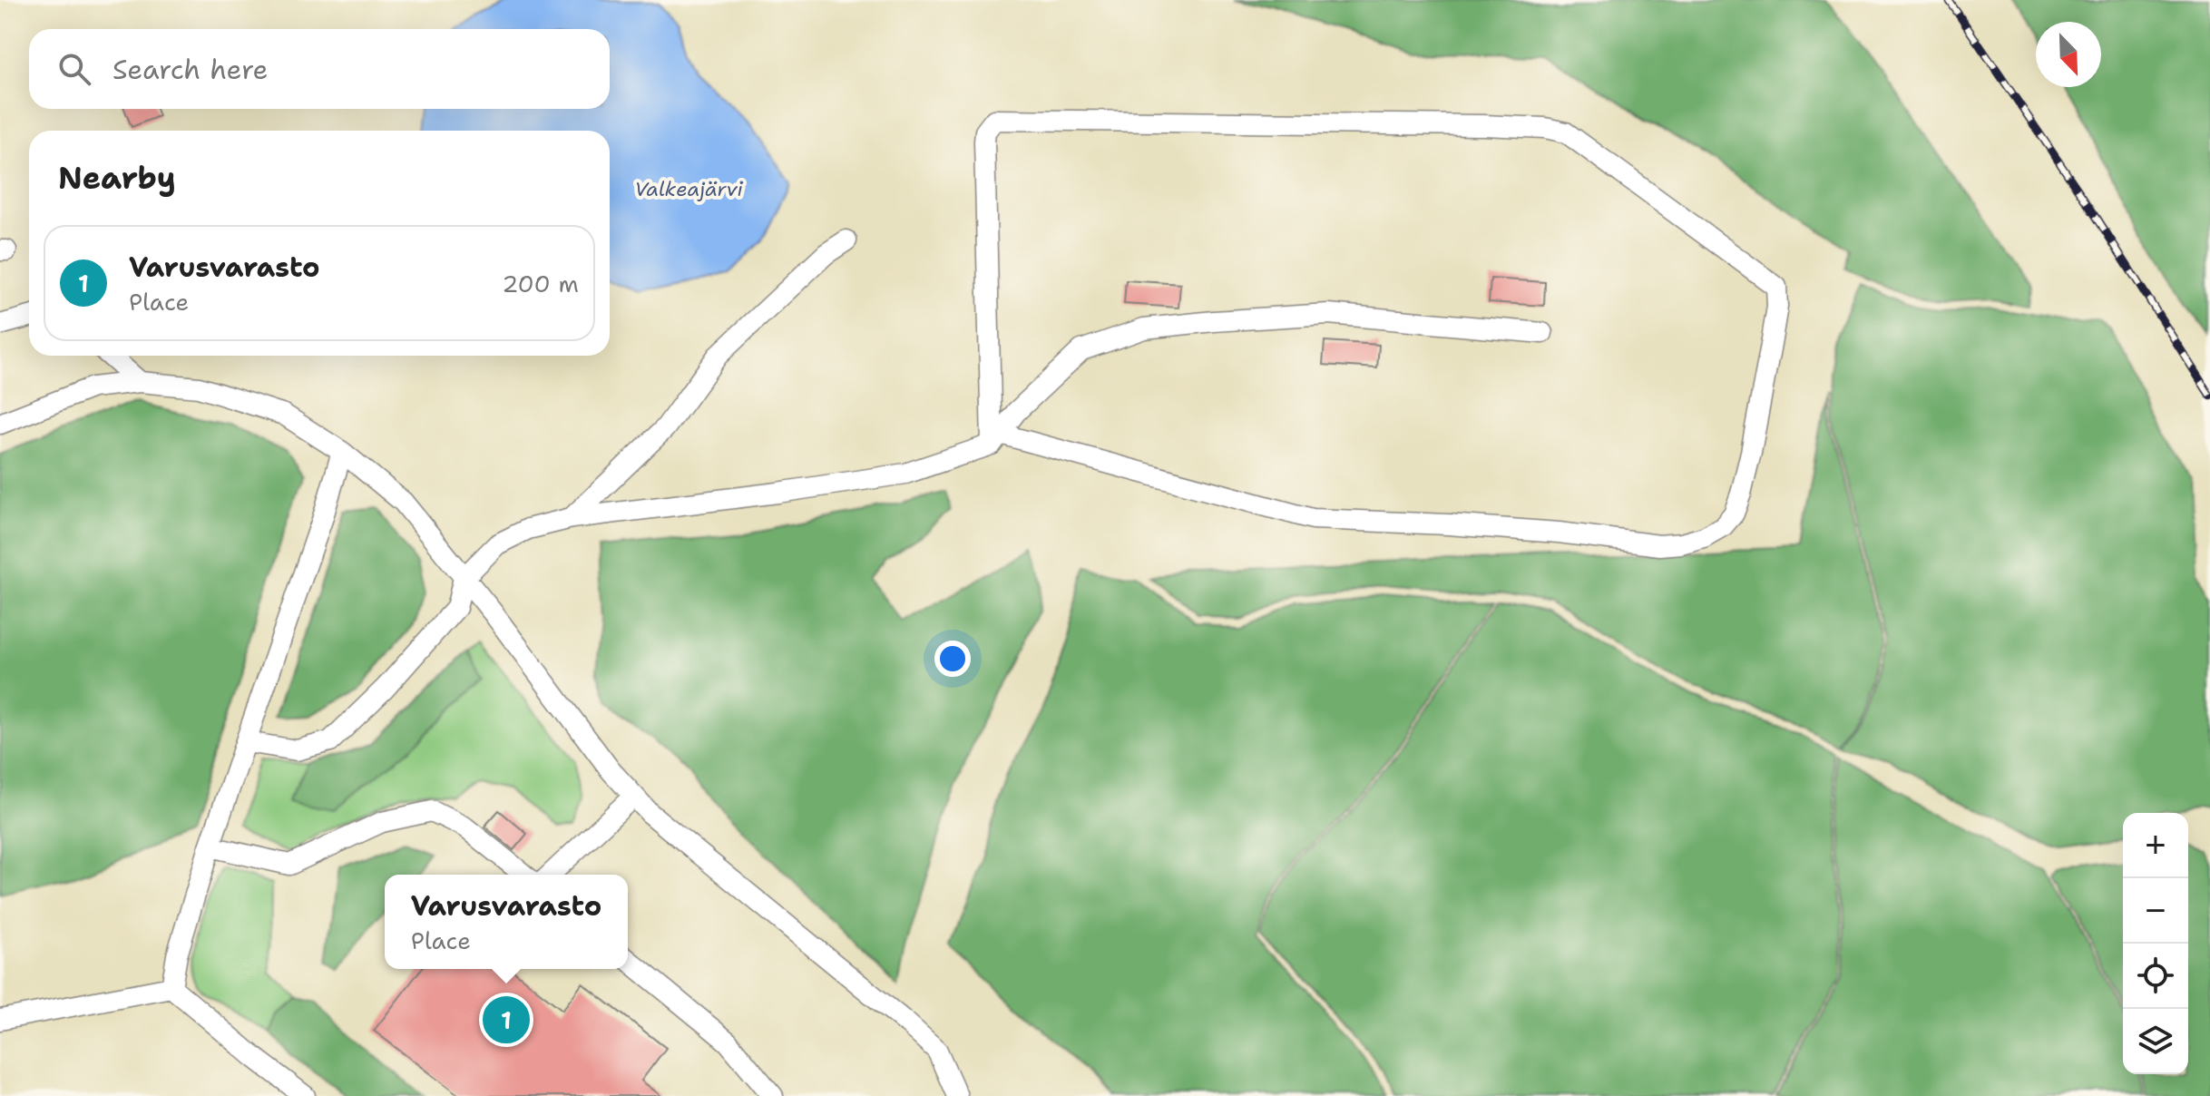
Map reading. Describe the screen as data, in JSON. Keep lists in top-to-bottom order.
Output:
{
  "water": ["Valkeajärvi"],
  "north": "bottom right",
  "page": {
    "search": "Search here",
    "heading": "Nearby",
    "list": [
      {
        "mark": "1",
        "name": "Varusvarasto",
        "note": "Place",
        "value": "200 m"
      }
    ],
    "map_buttons": ["+", "−"],
    "popup": ["Varusvarasto", "Place"],
    "pins": "1"
  }
}
